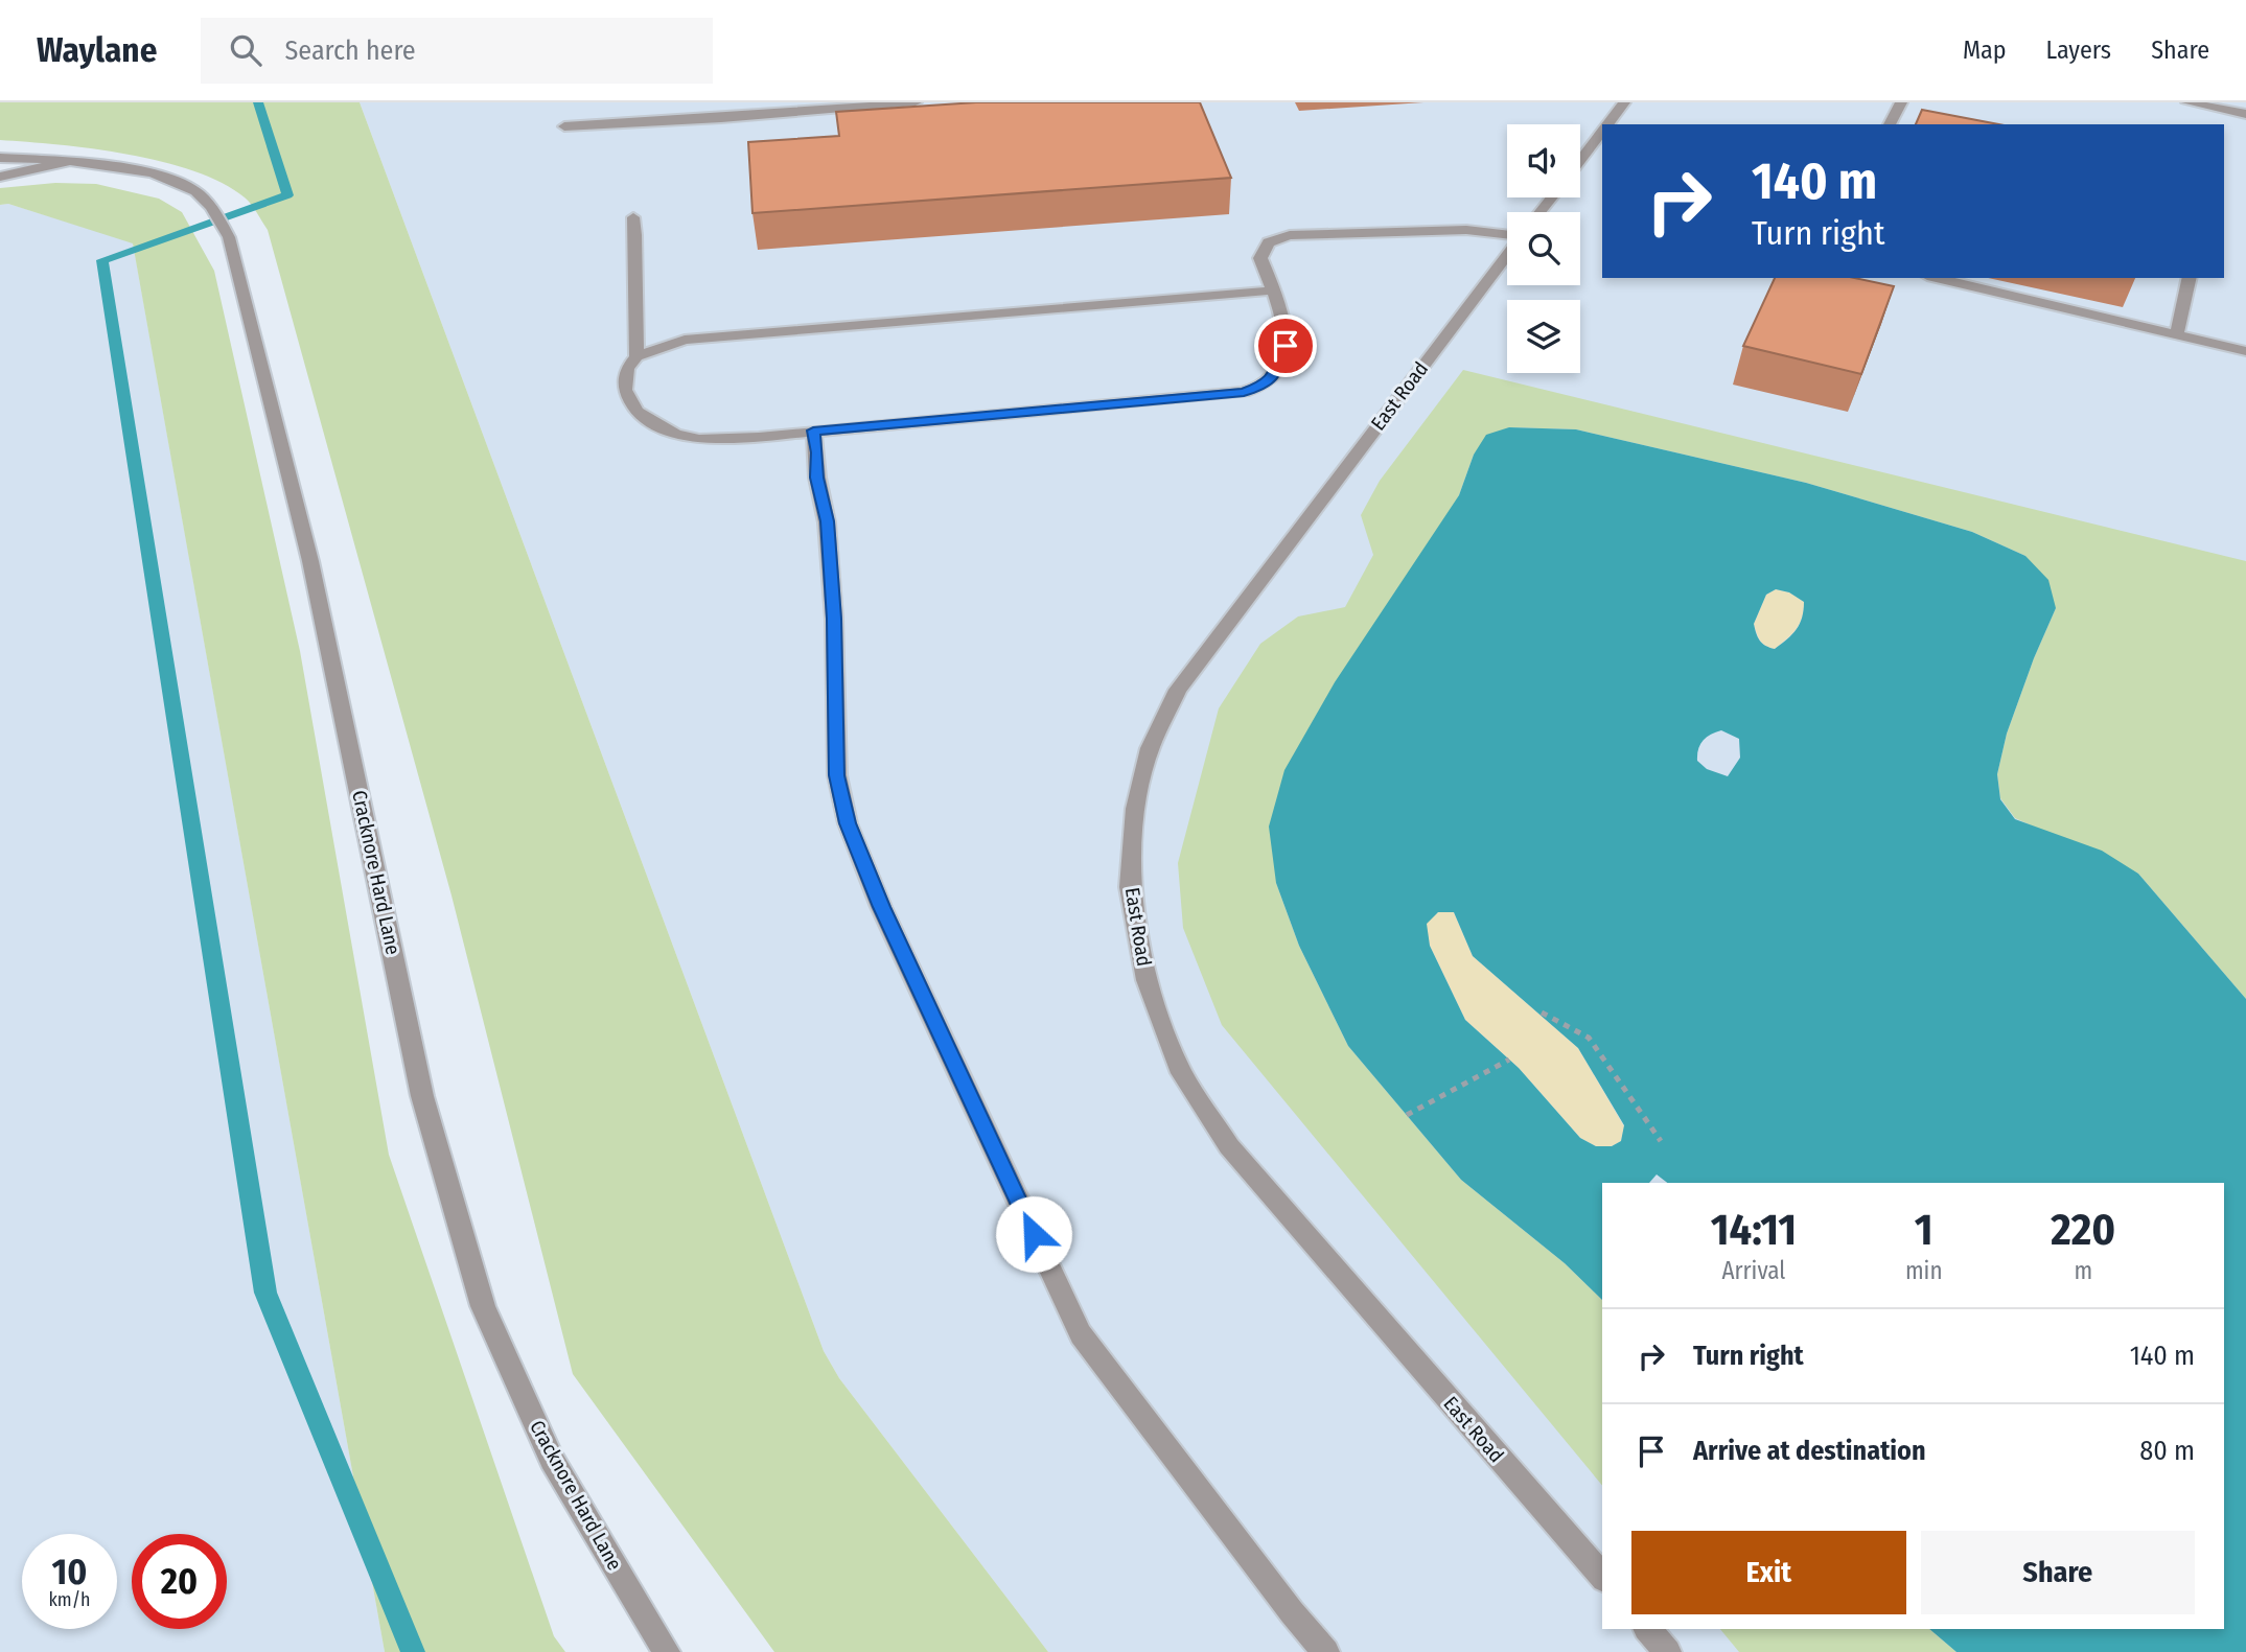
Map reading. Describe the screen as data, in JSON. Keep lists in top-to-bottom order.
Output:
{
  "streets": {
    "lane": ["East Road", "Cracknore Hard Lane"]
  },
  "page": {
    "header": "Waylane",
    "search": "Search here",
    "nav": ["Map", "Layers", "Share"],
    "turn": ["140 m", "Turn right"],
    "eta": [
      "14:11",
      "Arrival",
      "1",
      "min",
      "220",
      "m"
    ],
    "list": [
      {
        "name": "Turn right",
        "value": "140 m"
      },
      {
        "name": "Arrive at destination",
        "value": "80 m"
      }
    ],
    "buttons": ["Exit", "Share"],
    "speed": "10 km/h",
    "limit": "20"
  }
}
